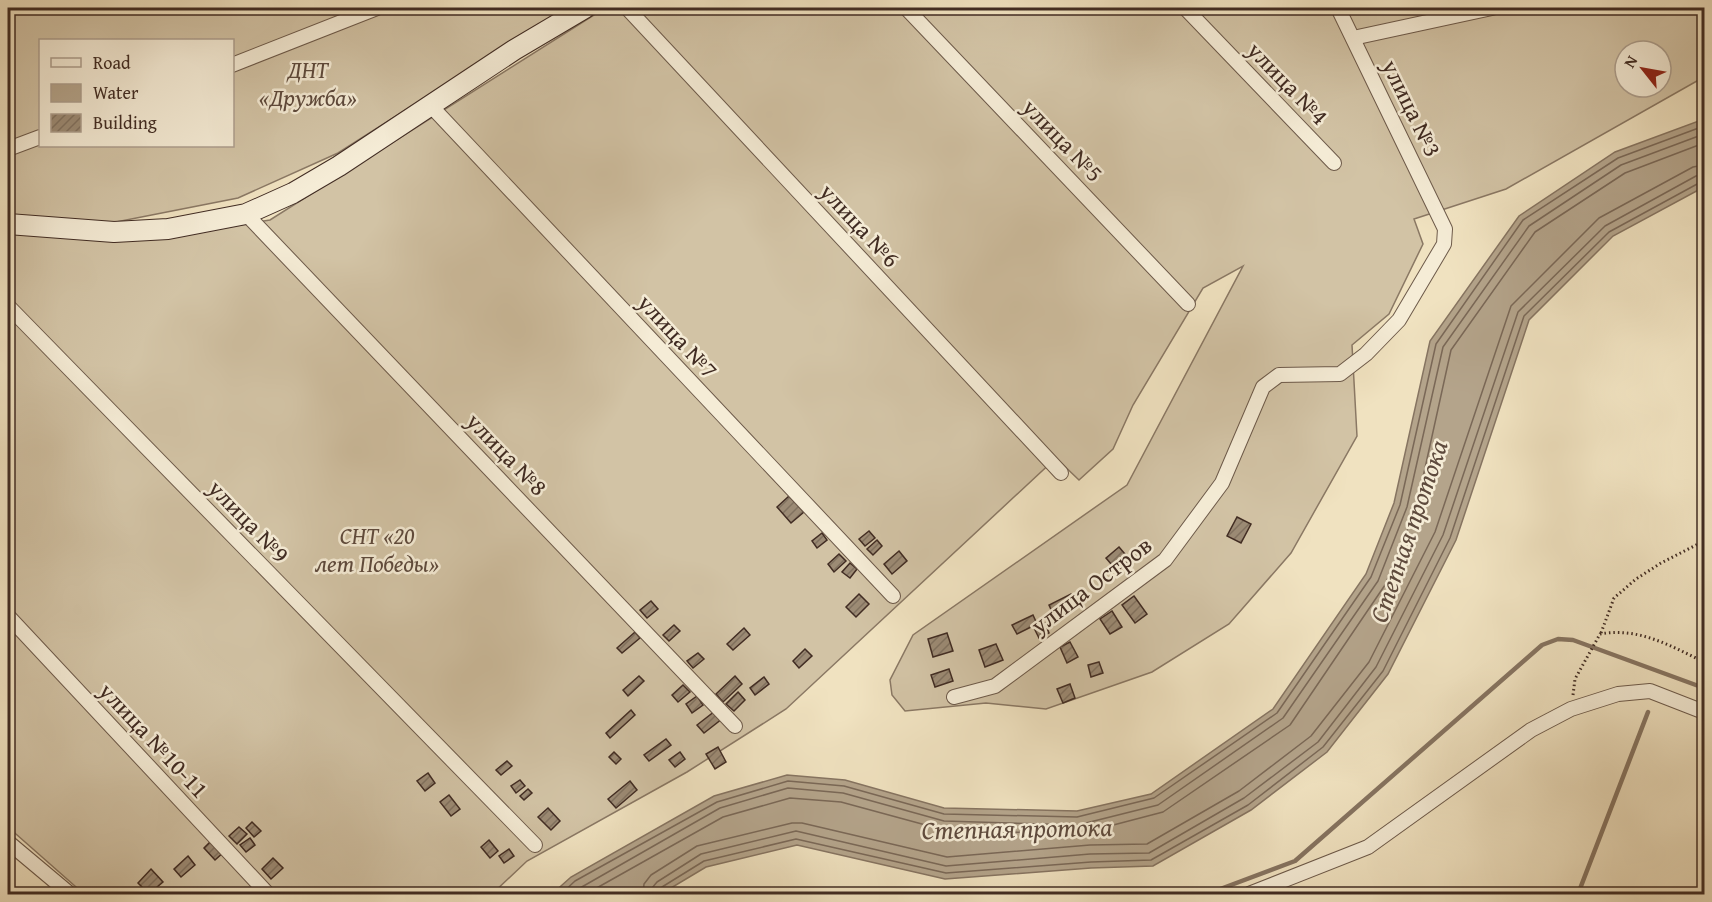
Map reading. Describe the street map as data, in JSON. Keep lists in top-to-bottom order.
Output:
{
  "streets": {
    "street": [
      "улица №4",
      "улица №3",
      "улица №5",
      "улица №6",
      "улица №7",
      "улица №8",
      "улица №9",
      "улица Остров",
      "улица №10-11"
    ]
  },
  "crossings": [
    ["улица №3", "улица Остров"]
  ],
  "water": ["Степная протока"],
  "parks": ["ДНТ «Дружба»", "СНТ «20 лет Победы»"],
  "legend": ["Road", "Water", "Building"],
  "north": "top left"
}
